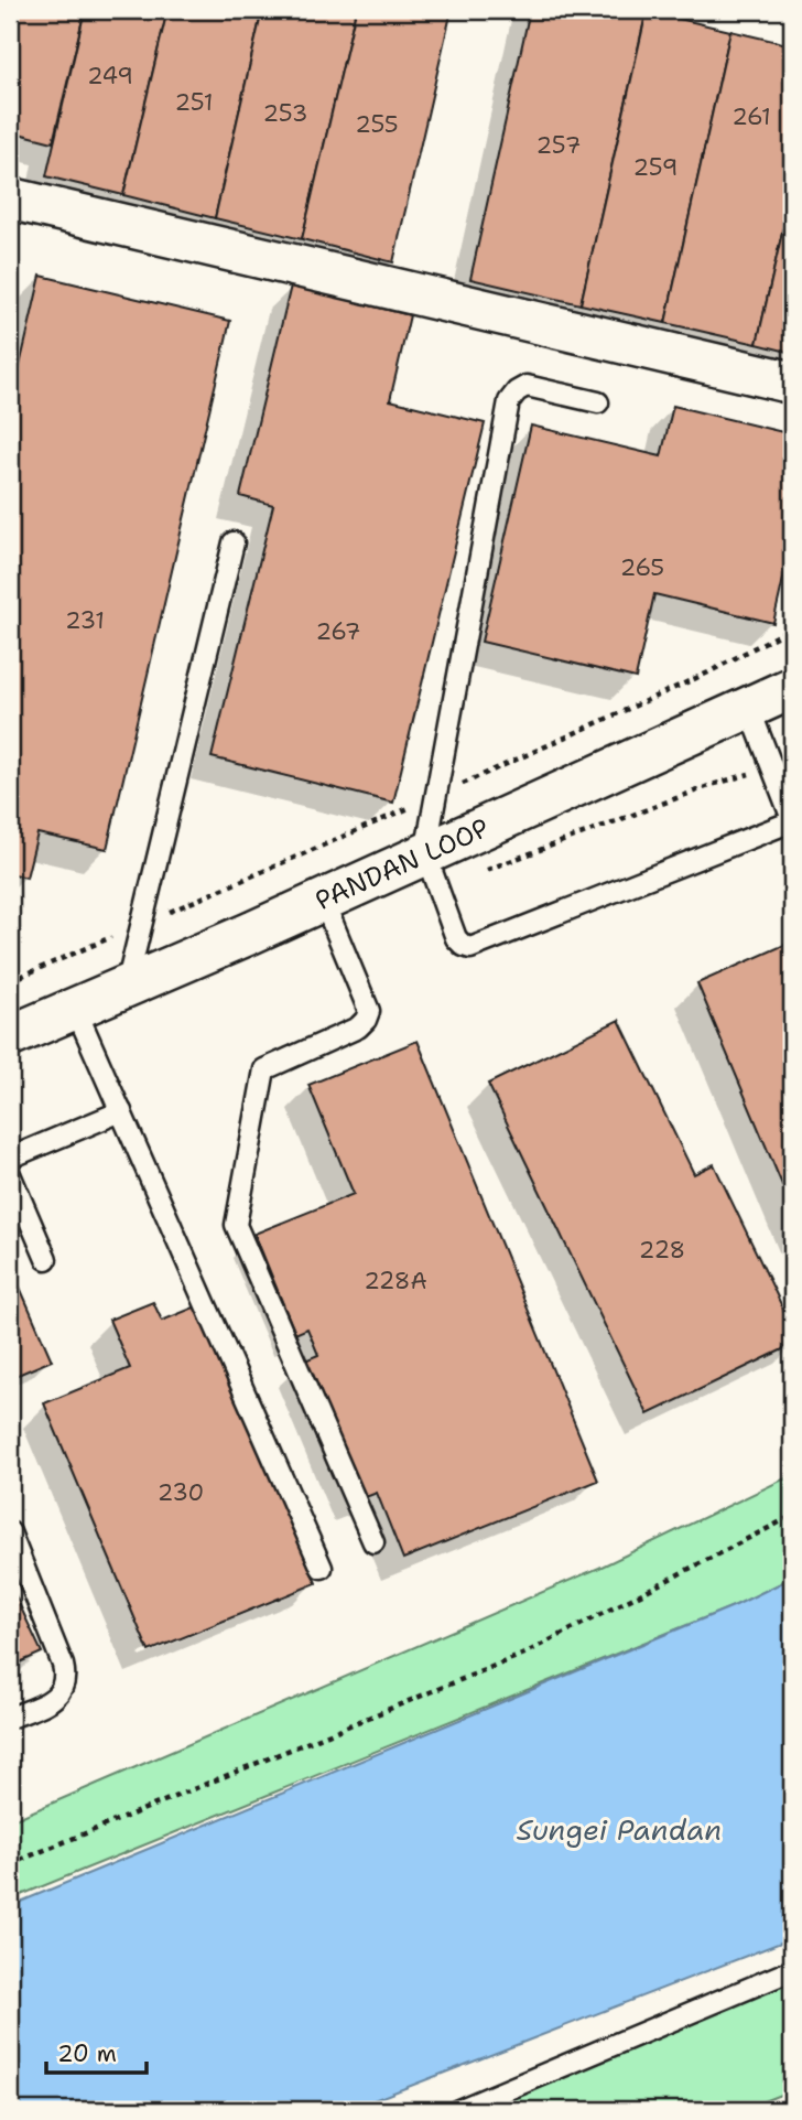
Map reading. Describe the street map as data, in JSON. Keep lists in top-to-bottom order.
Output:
{
  "streets": {
    "street": ["PANDAN LOOP"]
  },
  "water": ["Sungei Pandan"],
  "house_numbers": [
    "249",
    "251",
    "253",
    "261",
    "255",
    "257",
    "259",
    "265",
    "231",
    "267",
    "228",
    "228A",
    "230"
  ],
  "scale_bar": "20 m"
}
